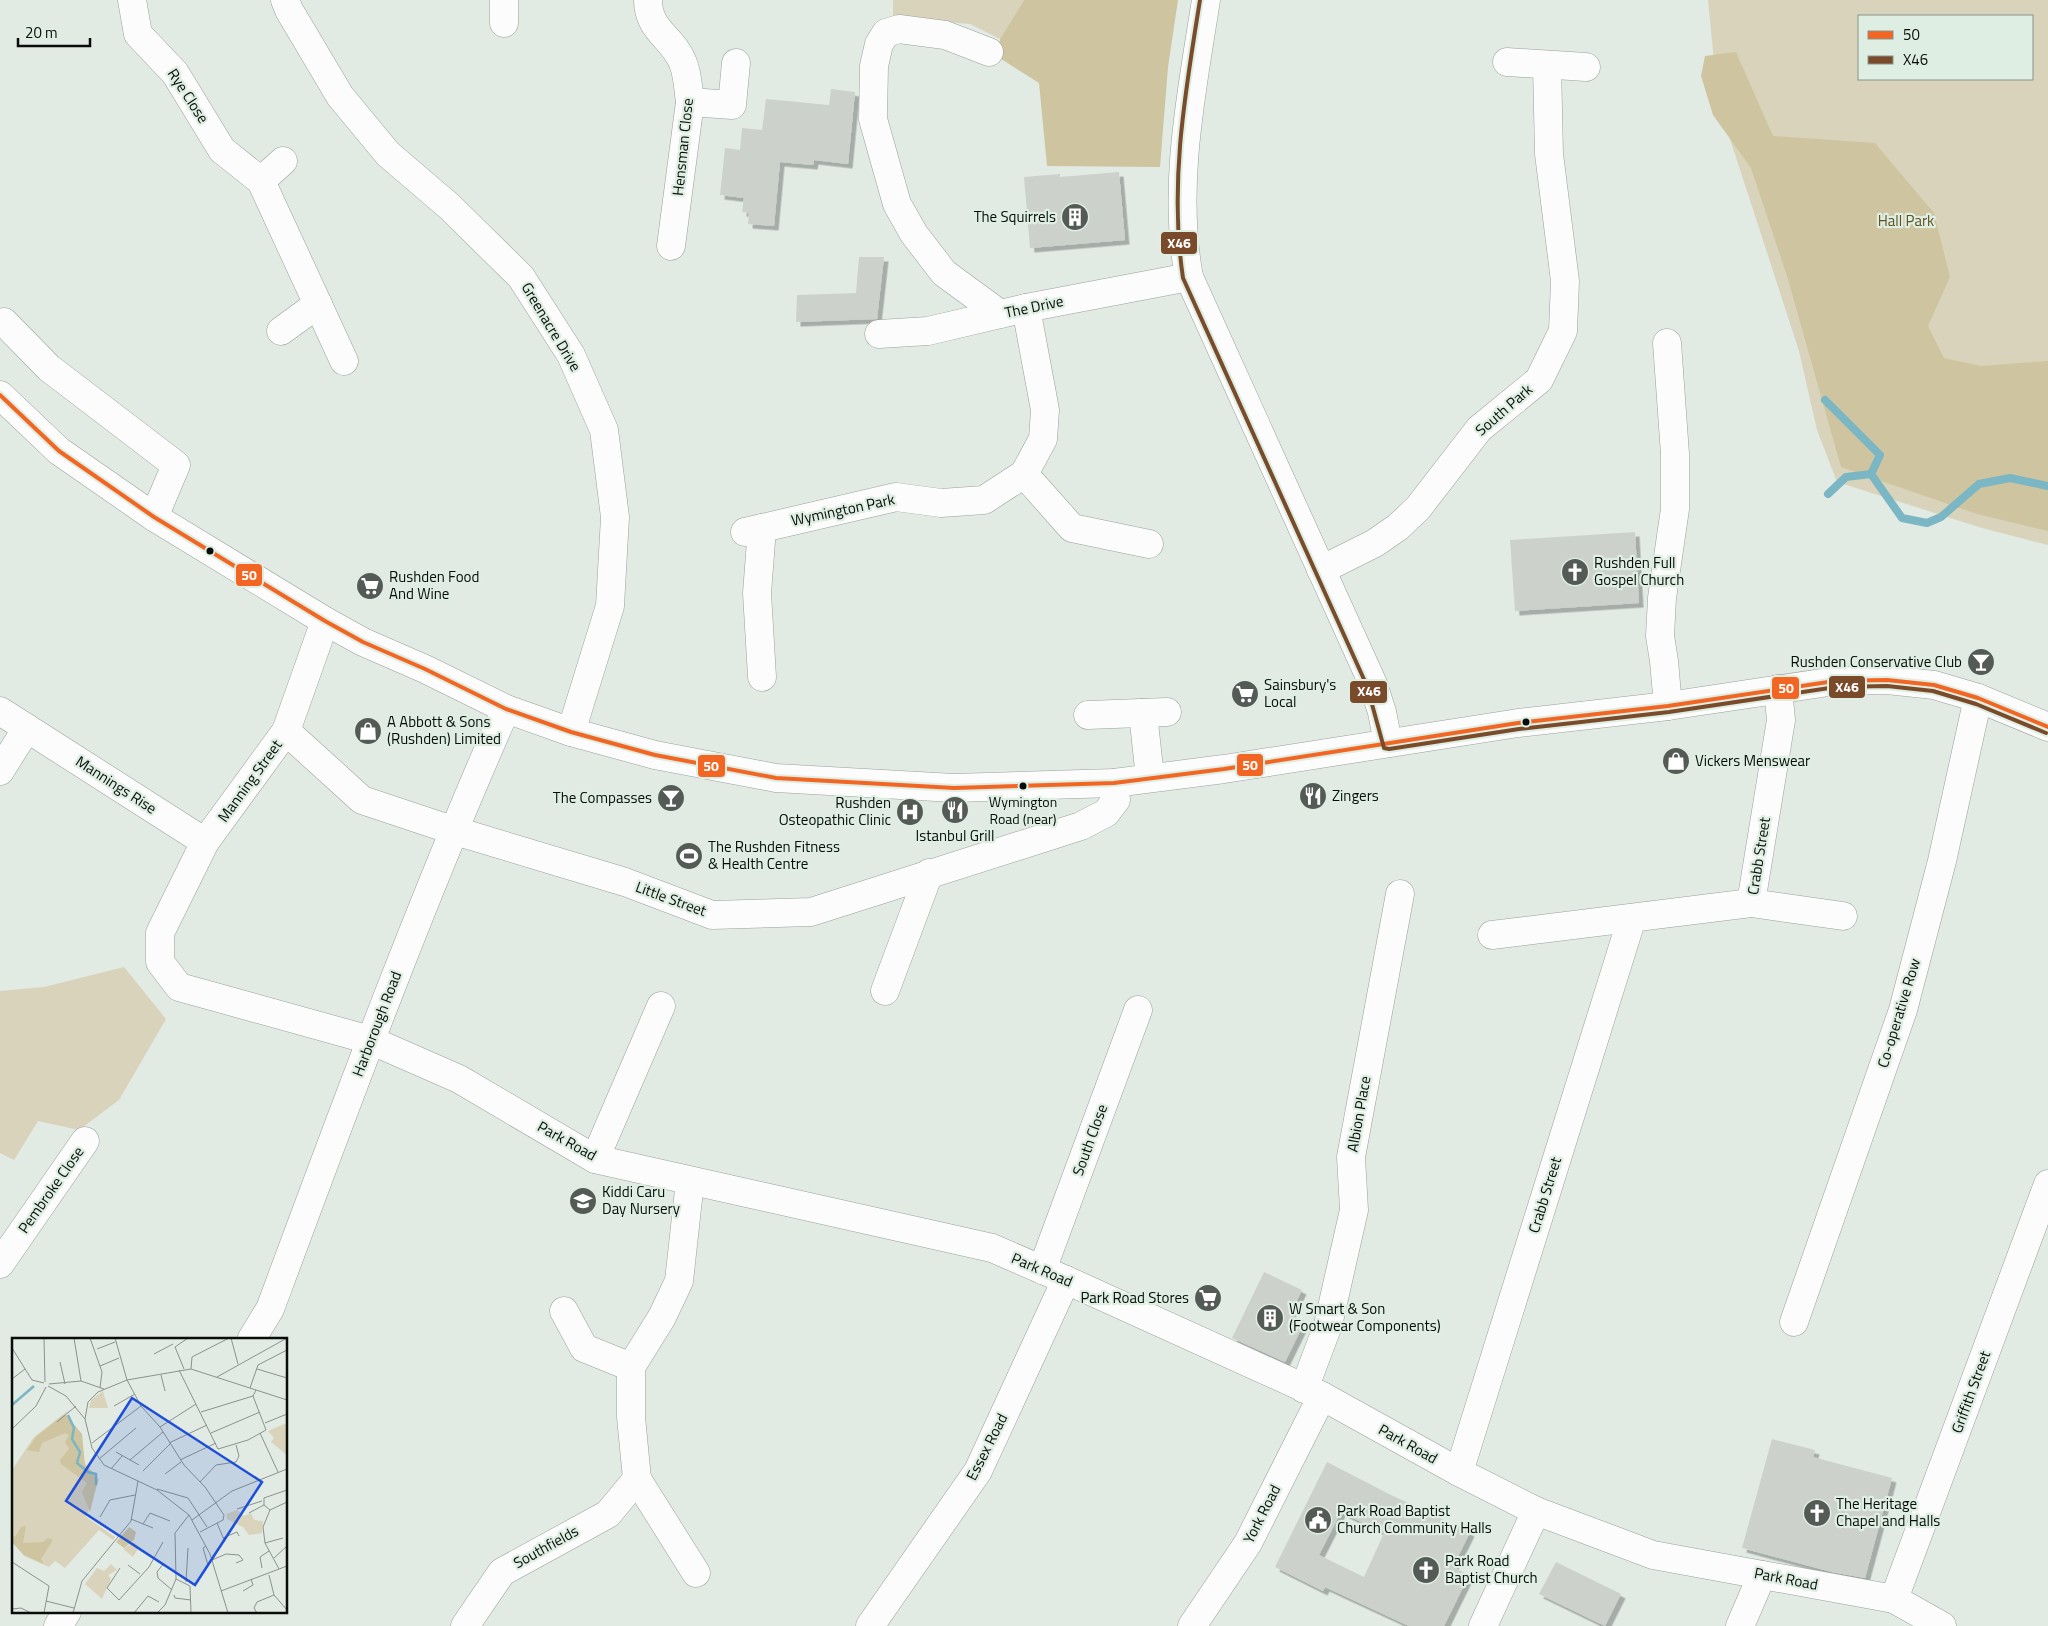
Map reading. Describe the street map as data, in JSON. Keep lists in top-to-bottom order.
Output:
{
  "streets": {
    "street": [
      "Rye Close",
      "Hensman Close",
      "The Drive",
      "Greenacre Drive",
      "South Park",
      "Wymington Park",
      "Manning Street",
      "Mannings Rise",
      "Crabb Street",
      "Little Street",
      "Co-operative Row",
      "Harborough Road",
      "Albion Place",
      "South Close",
      "Park Road",
      "Pembroke Close",
      "Griffith Street",
      "Essex Road",
      "York Road",
      "Southfields"
    ]
  },
  "crossings": [
    ["The Drive", "Wymington Park"],
    ["Manning Street", "Mannings Rise"],
    ["Manning Street", "Little Street"],
    ["Manning Street", "Park Road"],
    ["Crabb Street", "Park Road"],
    ["Little Street", "Harborough Road"],
    ["Harborough Road", "Park Road"],
    ["Albion Place", "Park Road"],
    ["Albion Place", "York Road"],
    ["South Close", "Park Road"],
    ["South Close", "Essex Road"],
    ["Park Road", "Griffith Street"],
    ["Park Road", "Essex Road"],
    ["Park Road", "York Road"]
  ],
  "parks": ["Hall Park"],
  "places": {
    "building": ["The Squirrels", "W Smart & Son (Footwear Components)"],
    "church": ["Rushden Full Gospel Church", "The Heritage Chapel and Halls", "Park Road Baptist Church"],
    "supermarket": ["Rushden Food And Wine", "Sainsbury's Local", "Park Road Stores"],
    "bar": ["Rushden Conservative Club", "The Compasses"],
    "shop": ["A Abbott & Sons (Rushden) Limited", "Vickers Menswear"],
    "other": ["Wymington Road (near)"],
    "restaurant": ["Zingers", "Istanbul Grill"],
    "hospital": ["Rushden Osteopathic Clinic"],
    "sports": ["The Rushden Fitness & Health Centre"],
    "school or university": ["Kiddi Caru Day Nursery"],
    "public building": ["Park Road Baptist Church Community Halls"]
  },
  "lines": ["transit line X46", "transit line 50"],
  "legend": ["50", "X46"],
  "scale_bar": "20 m"
}
